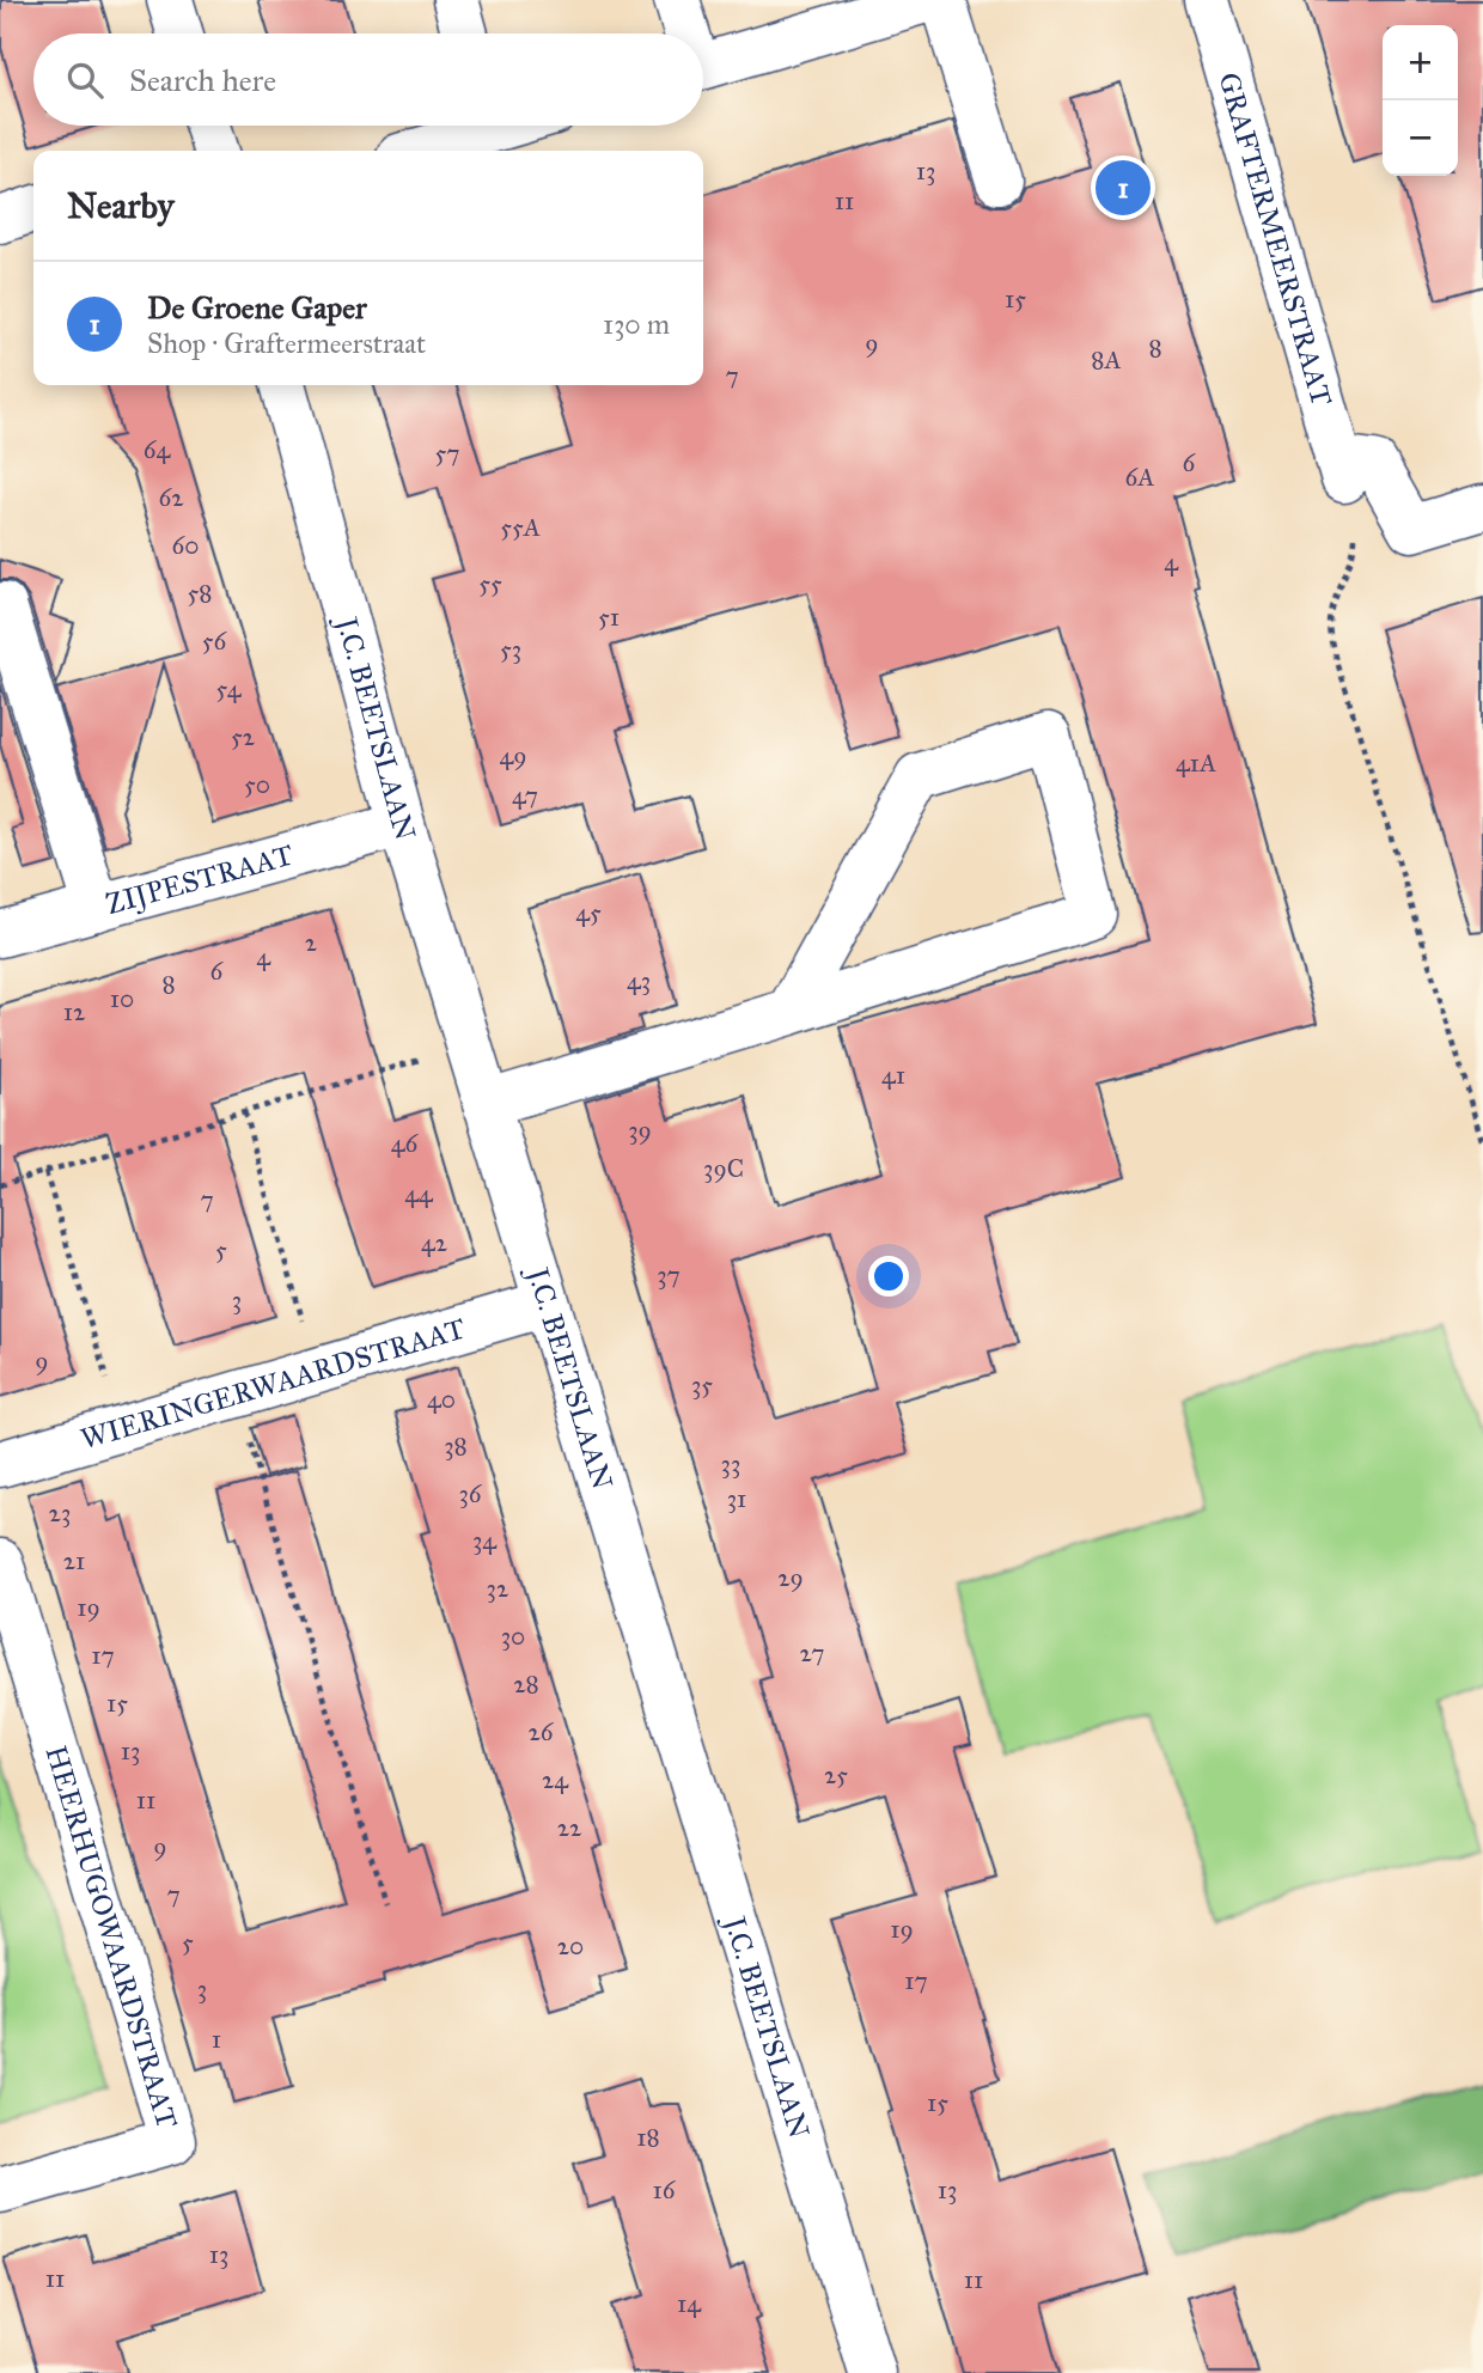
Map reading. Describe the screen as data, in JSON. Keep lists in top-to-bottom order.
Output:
{
  "streets": {
    "street": [
      "GRAFTERMEERSTRAAT",
      "J.C. BEETSLAAN",
      "ZIJPESTRAAT",
      "WIERINGERWAARDSTRAAT",
      "HEERHUGOWAARDSTRAAT"
    ]
  },
  "crossings": [
    ["J.C. BEETSLAAN", "ZIJPESTRAAT"],
    ["J.C. BEETSLAAN", "WIERINGERWAARDSTRAAT"]
  ],
  "house_numbers": [
    "13",
    "11",
    "15",
    "9",
    "8",
    "8A",
    "7",
    "64",
    "57",
    "6",
    "6A",
    "62",
    "55A",
    "60",
    "4",
    "55",
    "58",
    "51",
    "56",
    "53",
    "54",
    "52",
    "49",
    "41A",
    "50",
    "47",
    "45",
    "2",
    "4",
    "6",
    "43",
    "8",
    "10",
    "12",
    "41",
    "39",
    "46",
    "39C",
    "44",
    "7",
    "42",
    "5",
    "37",
    "3",
    "9",
    "35",
    "40",
    "38",
    "33",
    "36",
    "31",
    "23",
    "34",
    "21",
    "29",
    "32",
    "19",
    "30",
    "27",
    "17",
    "28",
    "15",
    "26",
    "13",
    "25",
    "24",
    "11",
    "22",
    "9",
    "7",
    "19",
    "5",
    "20",
    "17",
    "3",
    "1",
    "15",
    "18",
    "16",
    "13",
    "13",
    "11",
    "11",
    "14"
  ],
  "page": {
    "map_buttons": ["+", "−"],
    "search": "Search here",
    "heading": "Nearby",
    "pins": "1",
    "list": [
      {
        "mark": "1",
        "name": "De Groene Gaper",
        "note": "Shop · Graftermeerstraat",
        "value": "130 m"
      }
    ]
  }
}
